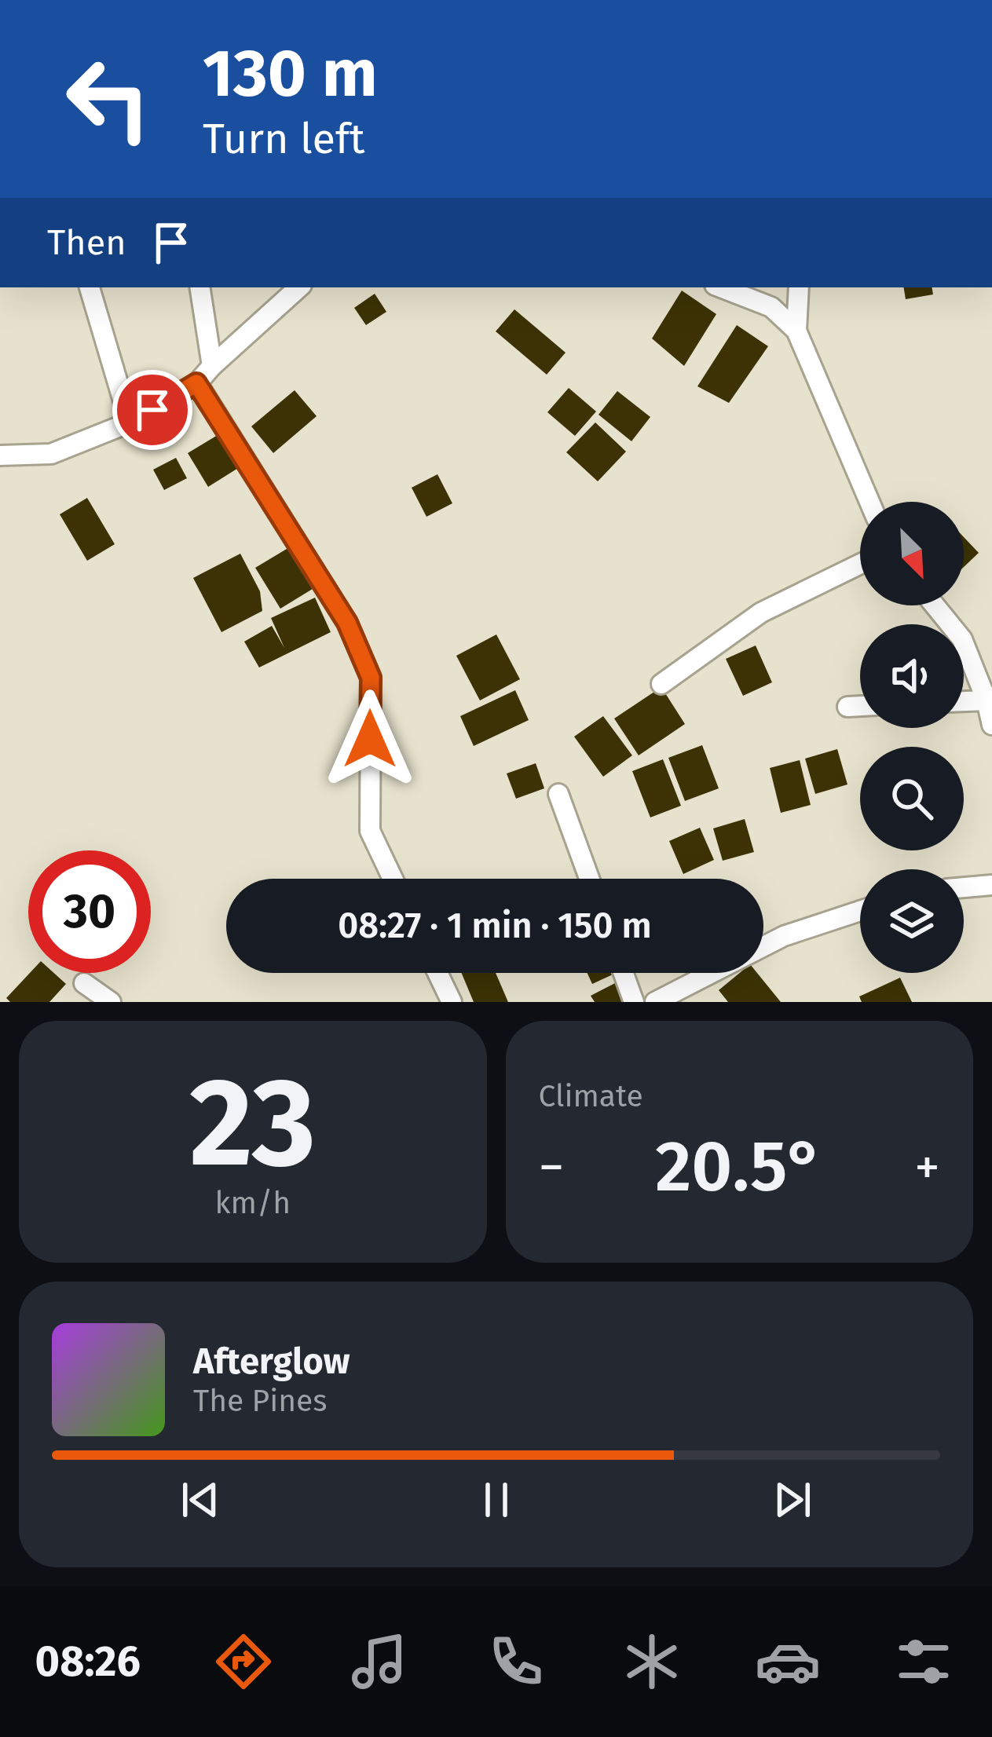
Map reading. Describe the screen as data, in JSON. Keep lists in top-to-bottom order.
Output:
{
  "north": "bottom right",
  "page": {
    "turn": ["130 m", "Turn left"],
    "then": "Then",
    "limit": "30",
    "trip": "08:27 · 1 min · 150 m",
    "tile": [
      ["23", "km/h"],
      "Climate"
    ],
    "heat": ["−", "20.5°", "+"],
    "song": ["Afterglow", "The Pines"],
    "tabs": "08:26"
  }
}
